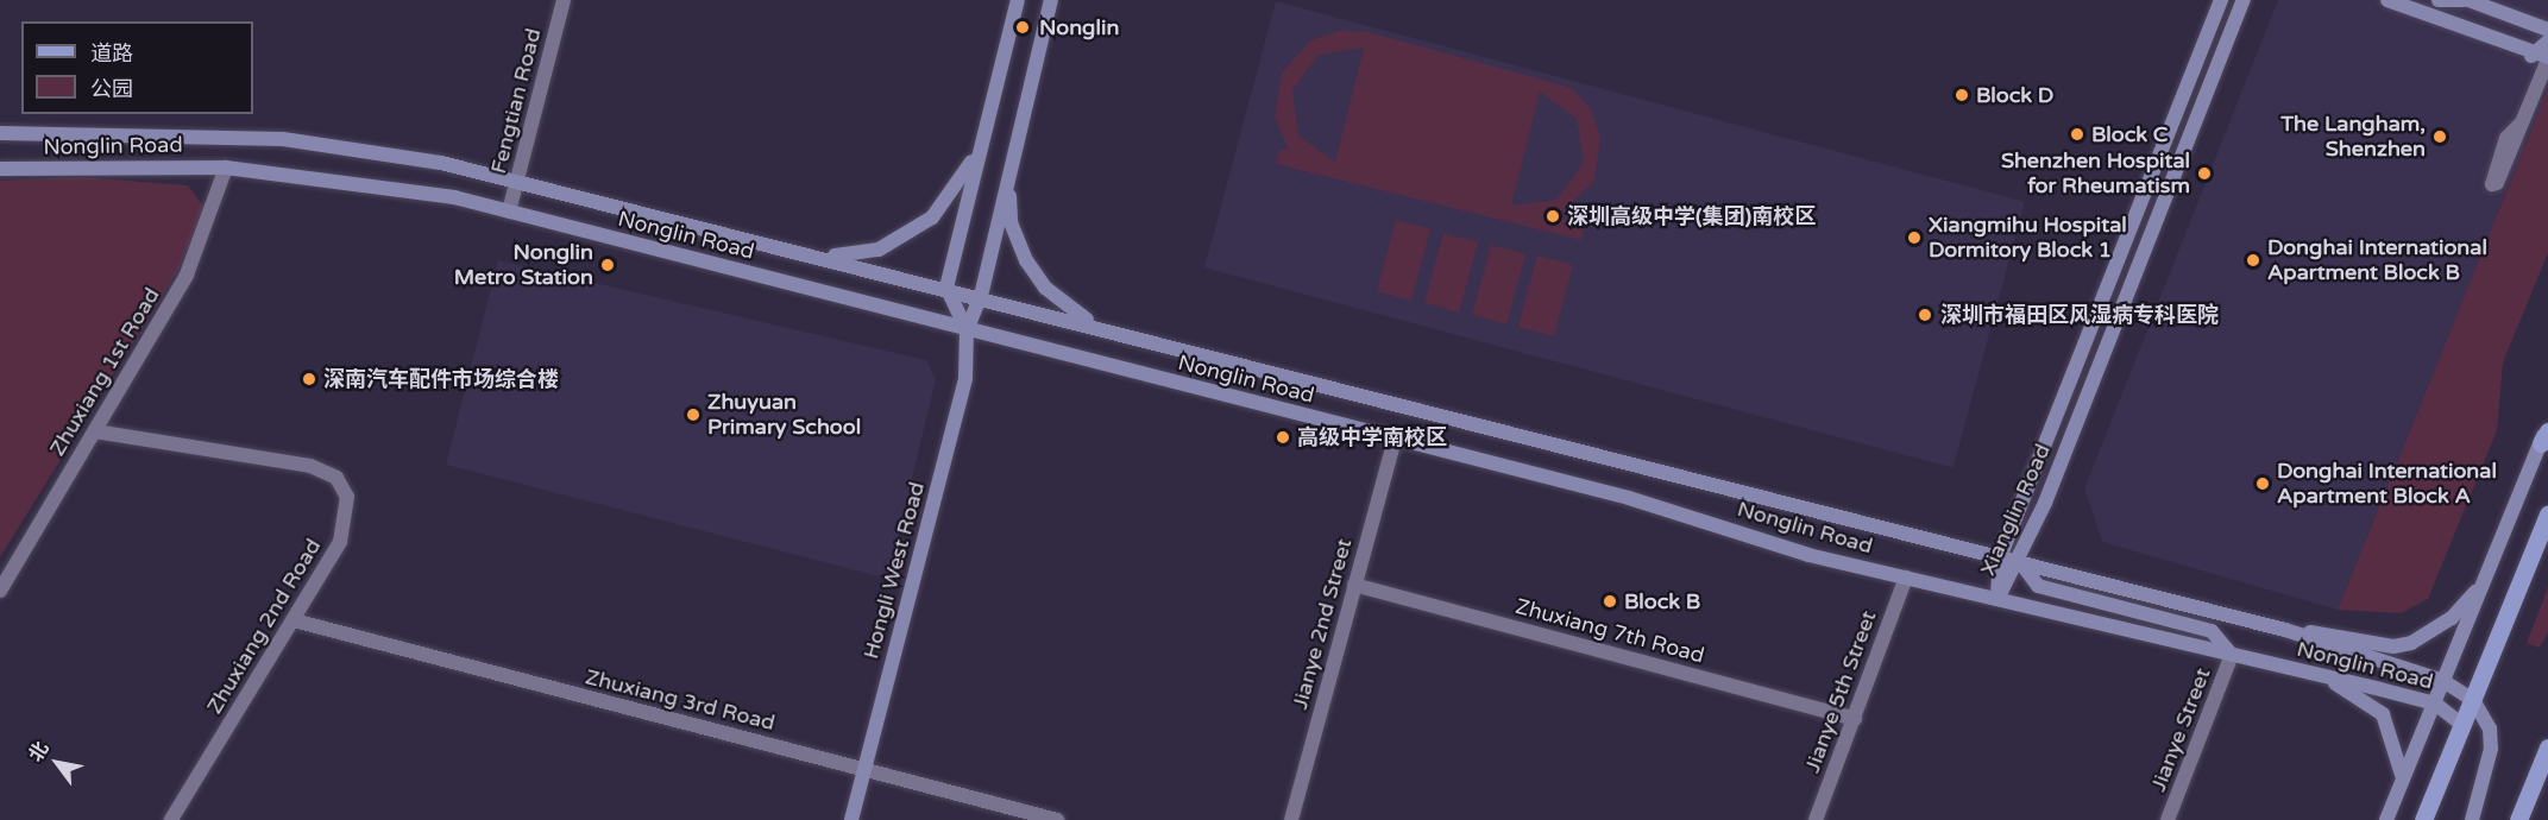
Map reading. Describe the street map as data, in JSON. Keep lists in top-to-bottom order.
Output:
{
  "streets": {
    "main road": ["Nonglin Road", "Xianglin Road", "Hongli West Road"],
    "street": [
      "Fengtian Road",
      "Zhuxiang 1st Road",
      "Jianye 2nd Street",
      "Zhuxiang 2nd Road",
      "Zhuxiang 7th Road",
      "Jianye 5th Street",
      "Zhuxiang 3rd Road",
      "Jianye Street"
    ]
  },
  "crossings": [
    ["Fengtian Road", "Nonglin Road"],
    ["Nonglin Road", "Zhuxiang 1st Road"],
    ["Nonglin Road", "Xianglin Road"],
    ["Nonglin Road", "Hongli West Road"],
    ["Nonglin Road", "Jianye 2nd Street"],
    ["Nonglin Road", "Jianye 5th Street"],
    ["Nonglin Road", "Jianye Street"],
    ["Zhuxiang 1st Road", "Zhuxiang 2nd Road"],
    ["Hongli West Road", "Zhuxiang 3rd Road"],
    ["Jianye 2nd Street", "Zhuxiang 7th Road"],
    ["Zhuxiang 2nd Road", "Zhuxiang 3rd Road"],
    ["Zhuxiang 7th Road", "Jianye 5th Street"]
  ],
  "places": [
    "Nonglin",
    "Block D",
    "Block C",
    "The Langham, Shenzhen",
    "Shenzhen Hospital for Rheumatism",
    "深圳高级中学(集团)南校区",
    "Xiangmihu Hospital Dormitory Block 1",
    "Donghai International Apartment Block B",
    "Nonglin Metro Station",
    "深圳市福田区风湿病专科医院",
    "深南汽车配件市场综合楼",
    "Zhuyuan Primary School",
    "高级中学南校区",
    "Donghai International Apartment Block A",
    "Block B"
  ],
  "legend": ["道路", "公园"],
  "north": "top left"
}
